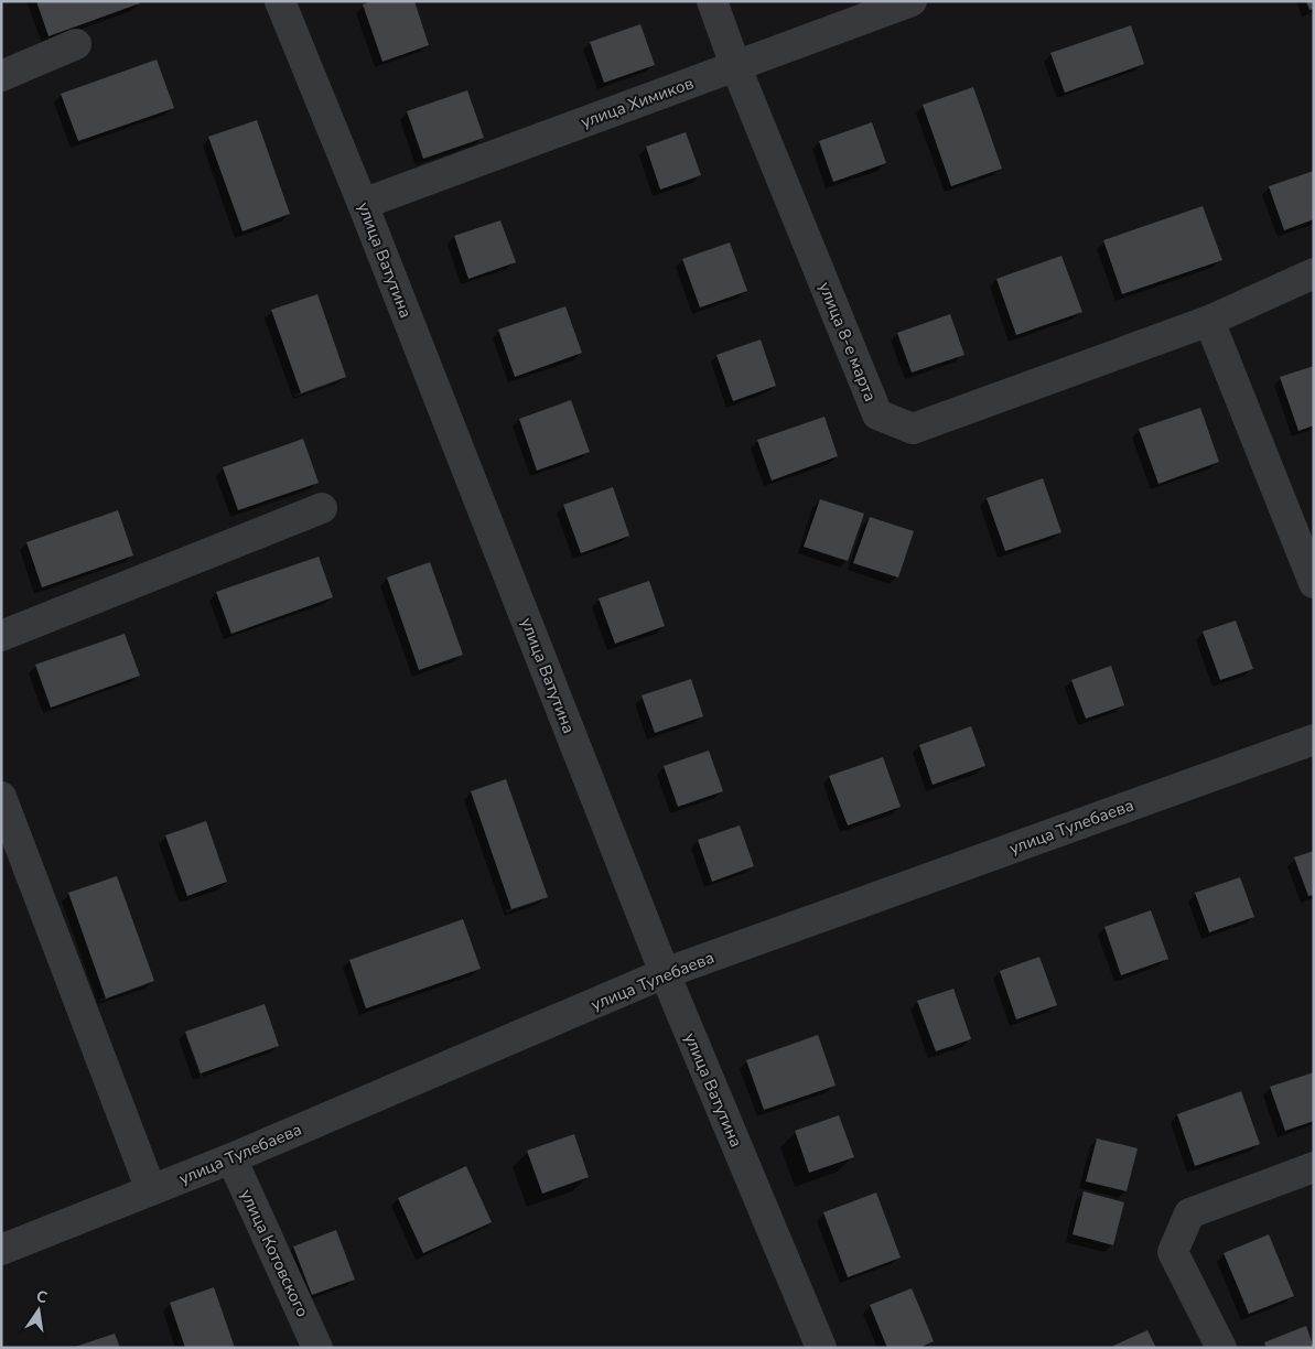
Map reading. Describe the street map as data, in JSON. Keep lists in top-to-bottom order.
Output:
{
  "streets": {
    "street": [
      "улица Химиков",
      "улица Ватутина",
      "улица 8-е марта",
      "улица Тулебаева",
      "улица Котовского"
    ]
  },
  "crossings": [
    ["улица Химиков", "улица Ватутина"],
    ["улица Химиков", "улица 8-е марта"],
    ["улица Ватутина", "улица Тулебаева"],
    ["улица Тулебаева", "улица Котовского"]
  ],
  "north": "top"
}
